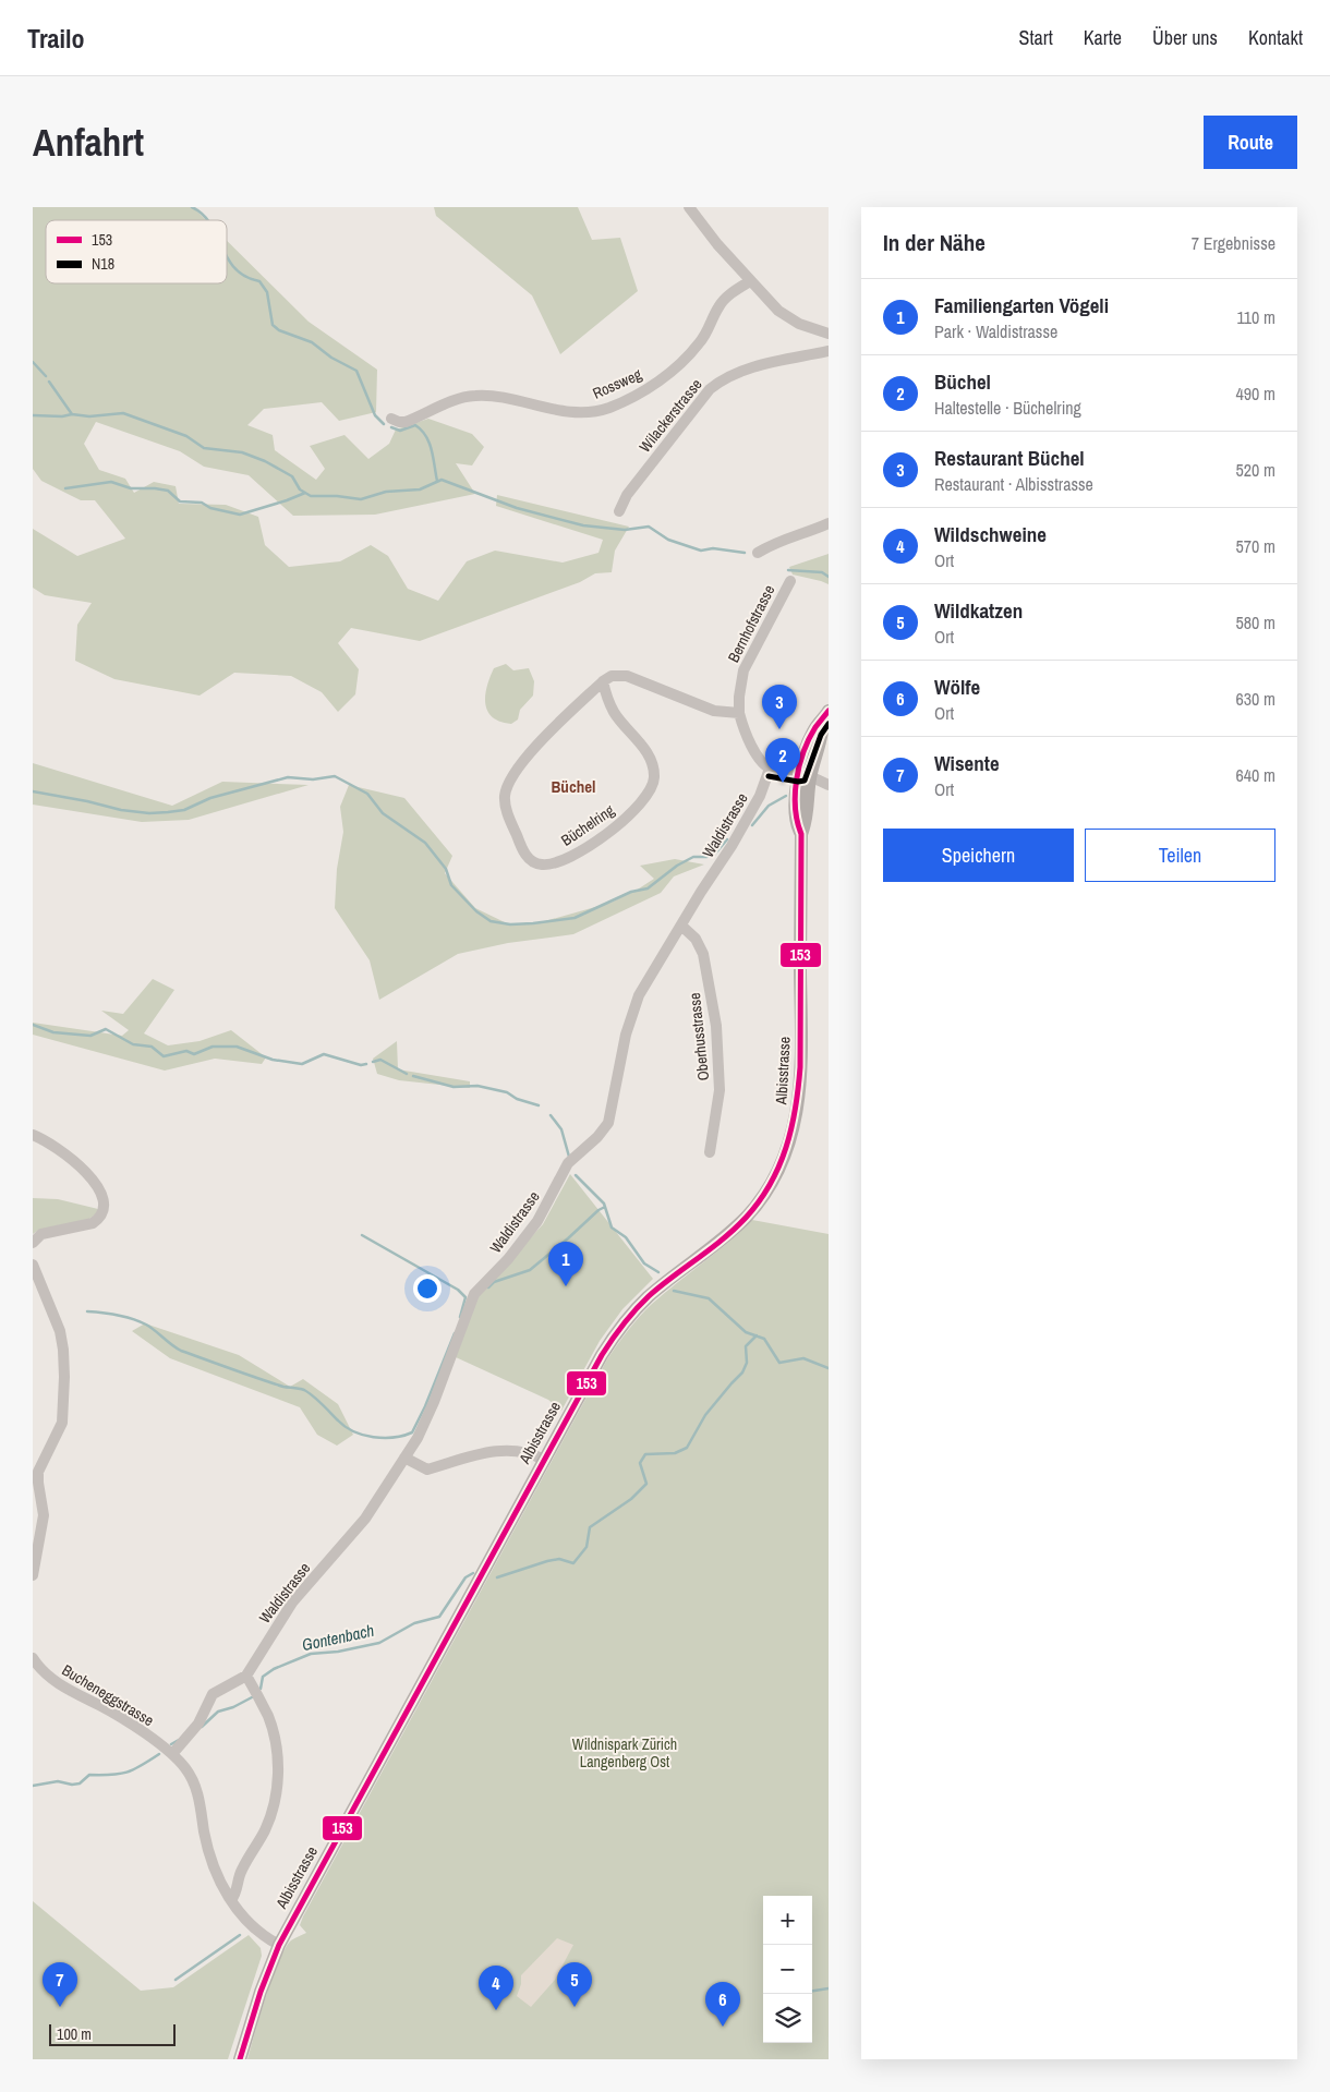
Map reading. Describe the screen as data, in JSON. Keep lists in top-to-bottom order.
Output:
{
  "streets": {
    "main road": ["Albisstrasse"],
    "street": [
      "Rossweg",
      "Wilackerstrasse",
      "Bernhofstrasse",
      "Büchelring",
      "Waldistrasse",
      "Oberhusstrasse",
      "Bucheneggstrasse"
    ]
  },
  "crossings": [
    ["Waldistrasse", "Oberhusstrasse"],
    ["Waldistrasse", "Bucheneggstrasse"],
    ["Albisstrasse", "Bucheneggstrasse"]
  ],
  "districts": ["Büchel"],
  "water": ["Gontenbach"],
  "parks": ["Wildnispark Zürich Langenberg Ost"],
  "lines": ["transit line 153", "transit line N18"],
  "legend": ["153", "N18"],
  "scale_bar": "100 m",
  "page": {
    "header": "Trailo",
    "nav": [
      "Start",
      "Karte",
      "Über uns",
      "Kontakt"
    ],
    "buttons": [
      "Route",
      ["Speichern", "Teilen"]
    ],
    "title": "Anfahrt",
    "heading": ["In der Nähe", "7 Ergebnisse"],
    "list": [
      {
        "mark": "1",
        "name": "Familiengarten Vögeli",
        "note": "Park · Waldistrasse",
        "value": "110 m"
      },
      {
        "mark": "2",
        "name": "Büchel",
        "note": "Haltestelle · Büchelring",
        "value": "490 m"
      },
      {
        "mark": "3",
        "name": "Restaurant Büchel",
        "note": "Restaurant · Albisstrasse",
        "value": "520 m"
      },
      {
        "mark": "4",
        "name": "Wildschweine",
        "note": "Ort",
        "value": "570 m"
      },
      {
        "mark": "5",
        "name": "Wildkatzen",
        "note": "Ort",
        "value": "580 m"
      },
      {
        "mark": "6",
        "name": "Wölfe",
        "note": "Ort",
        "value": "630 m"
      },
      {
        "mark": "7",
        "name": "Wisente",
        "note": "Ort",
        "value": "640 m"
      }
    ],
    "pins": [
      "3",
      "2",
      "1",
      "5",
      "7",
      "4",
      "6"
    ],
    "map_buttons": ["+", "−"],
    "scale": "100 m"
  }
}
